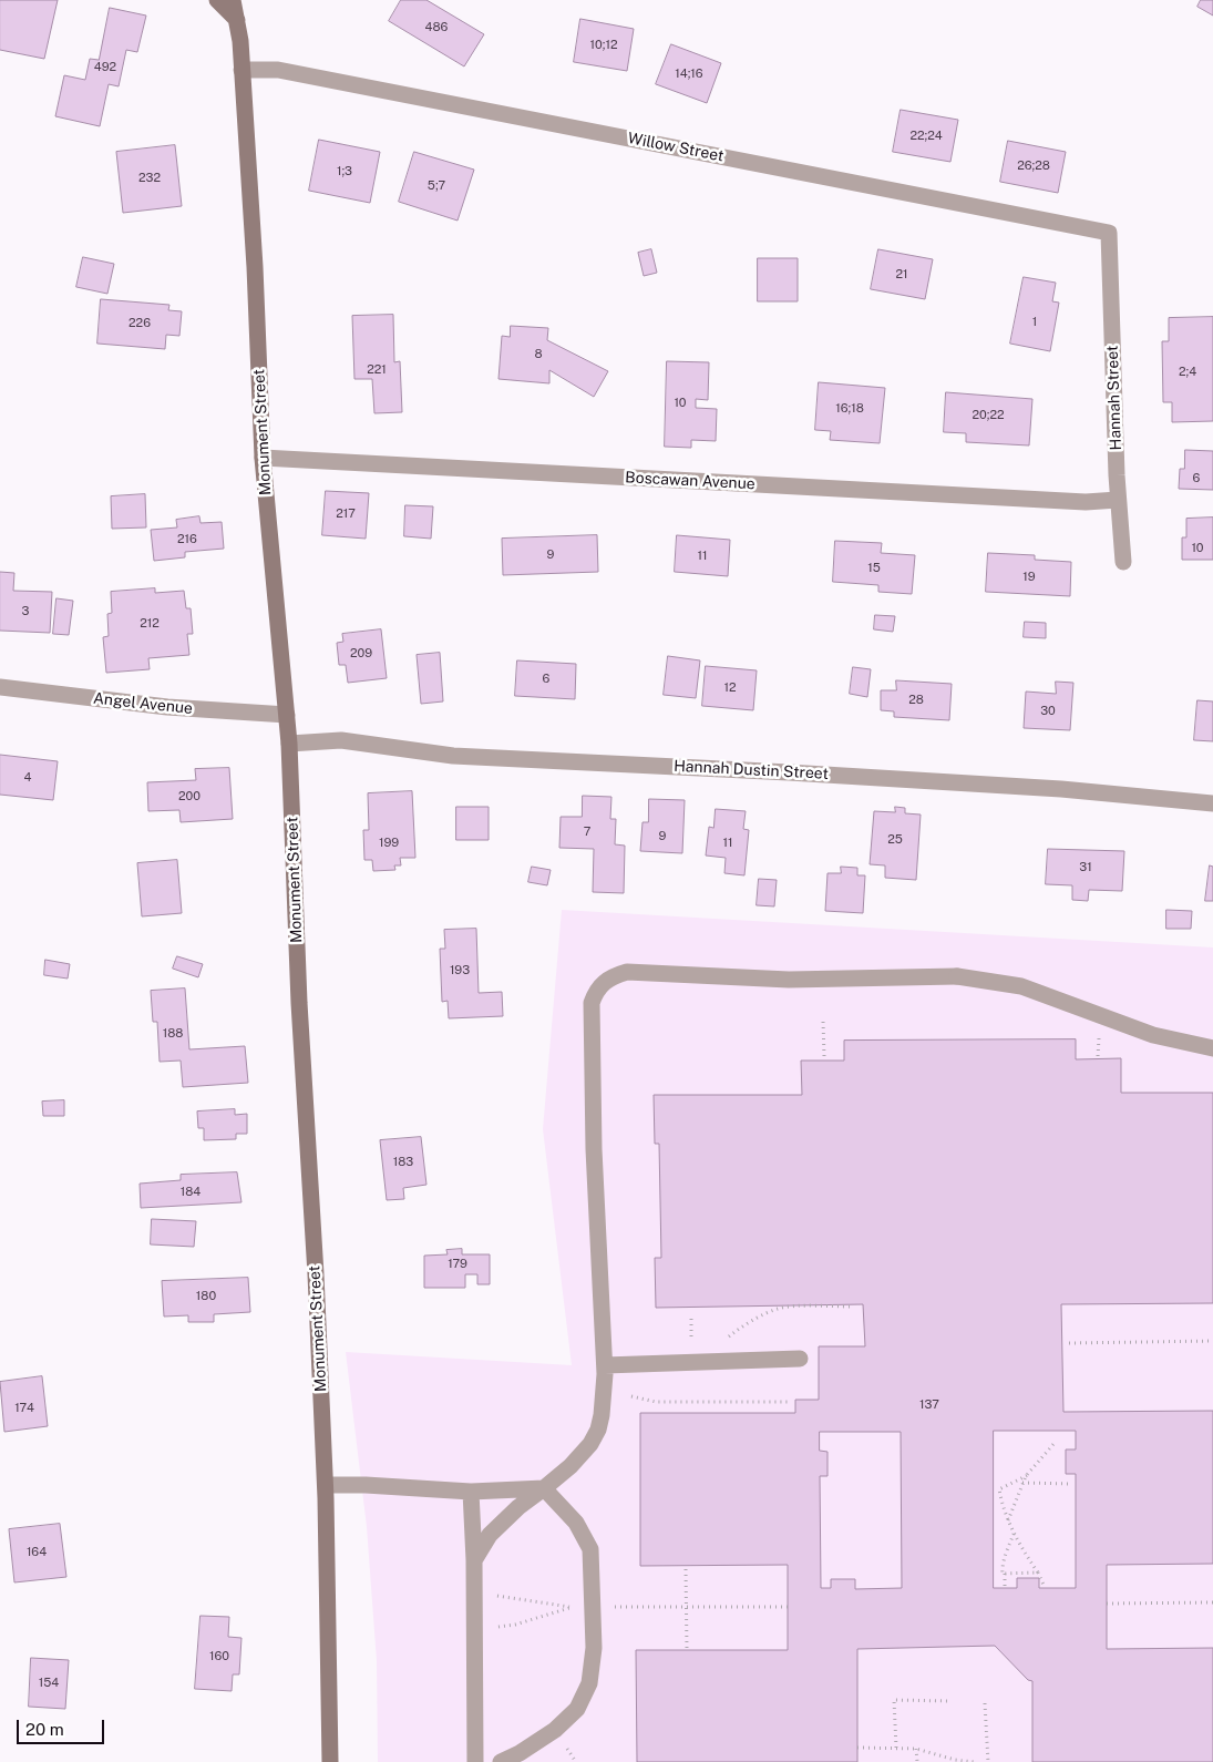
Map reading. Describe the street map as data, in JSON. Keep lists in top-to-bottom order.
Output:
{
  "streets": {
    "main road": ["Monument Street"],
    "street": [
      "Willow Street",
      "Hannah Street",
      "Boscawan Avenue",
      "Angel Avenue",
      "Hannah Dustin Street"
    ]
  },
  "crossings": [
    ["Willow Street", "Hannah Street"],
    ["Willow Street", "Monument Street"],
    ["Hannah Street", "Boscawan Avenue"],
    ["Monument Street", "Boscawan Avenue"],
    ["Monument Street", "Angel Avenue"],
    ["Monument Street", "Hannah Dustin Street"]
  ],
  "house_numbers": [
    "486",
    "10;12",
    "492",
    "14;16",
    "22;24",
    "26;28",
    "1;3",
    "232",
    "5;7",
    "21",
    "1",
    "226",
    "8",
    "221",
    "2;4",
    "10",
    "16;18",
    "20;22",
    "6",
    "217",
    "216",
    "10",
    "9",
    "11",
    "15",
    "19",
    "3",
    "212",
    "209",
    "6",
    "12",
    "28",
    "30",
    "4",
    "200",
    "7",
    "9",
    "25",
    "199",
    "11",
    "31",
    "193",
    "188",
    "183",
    "184",
    "179",
    "180",
    "137",
    "174",
    "164",
    "160",
    "154"
  ],
  "scale_bar": "20 m"
}
